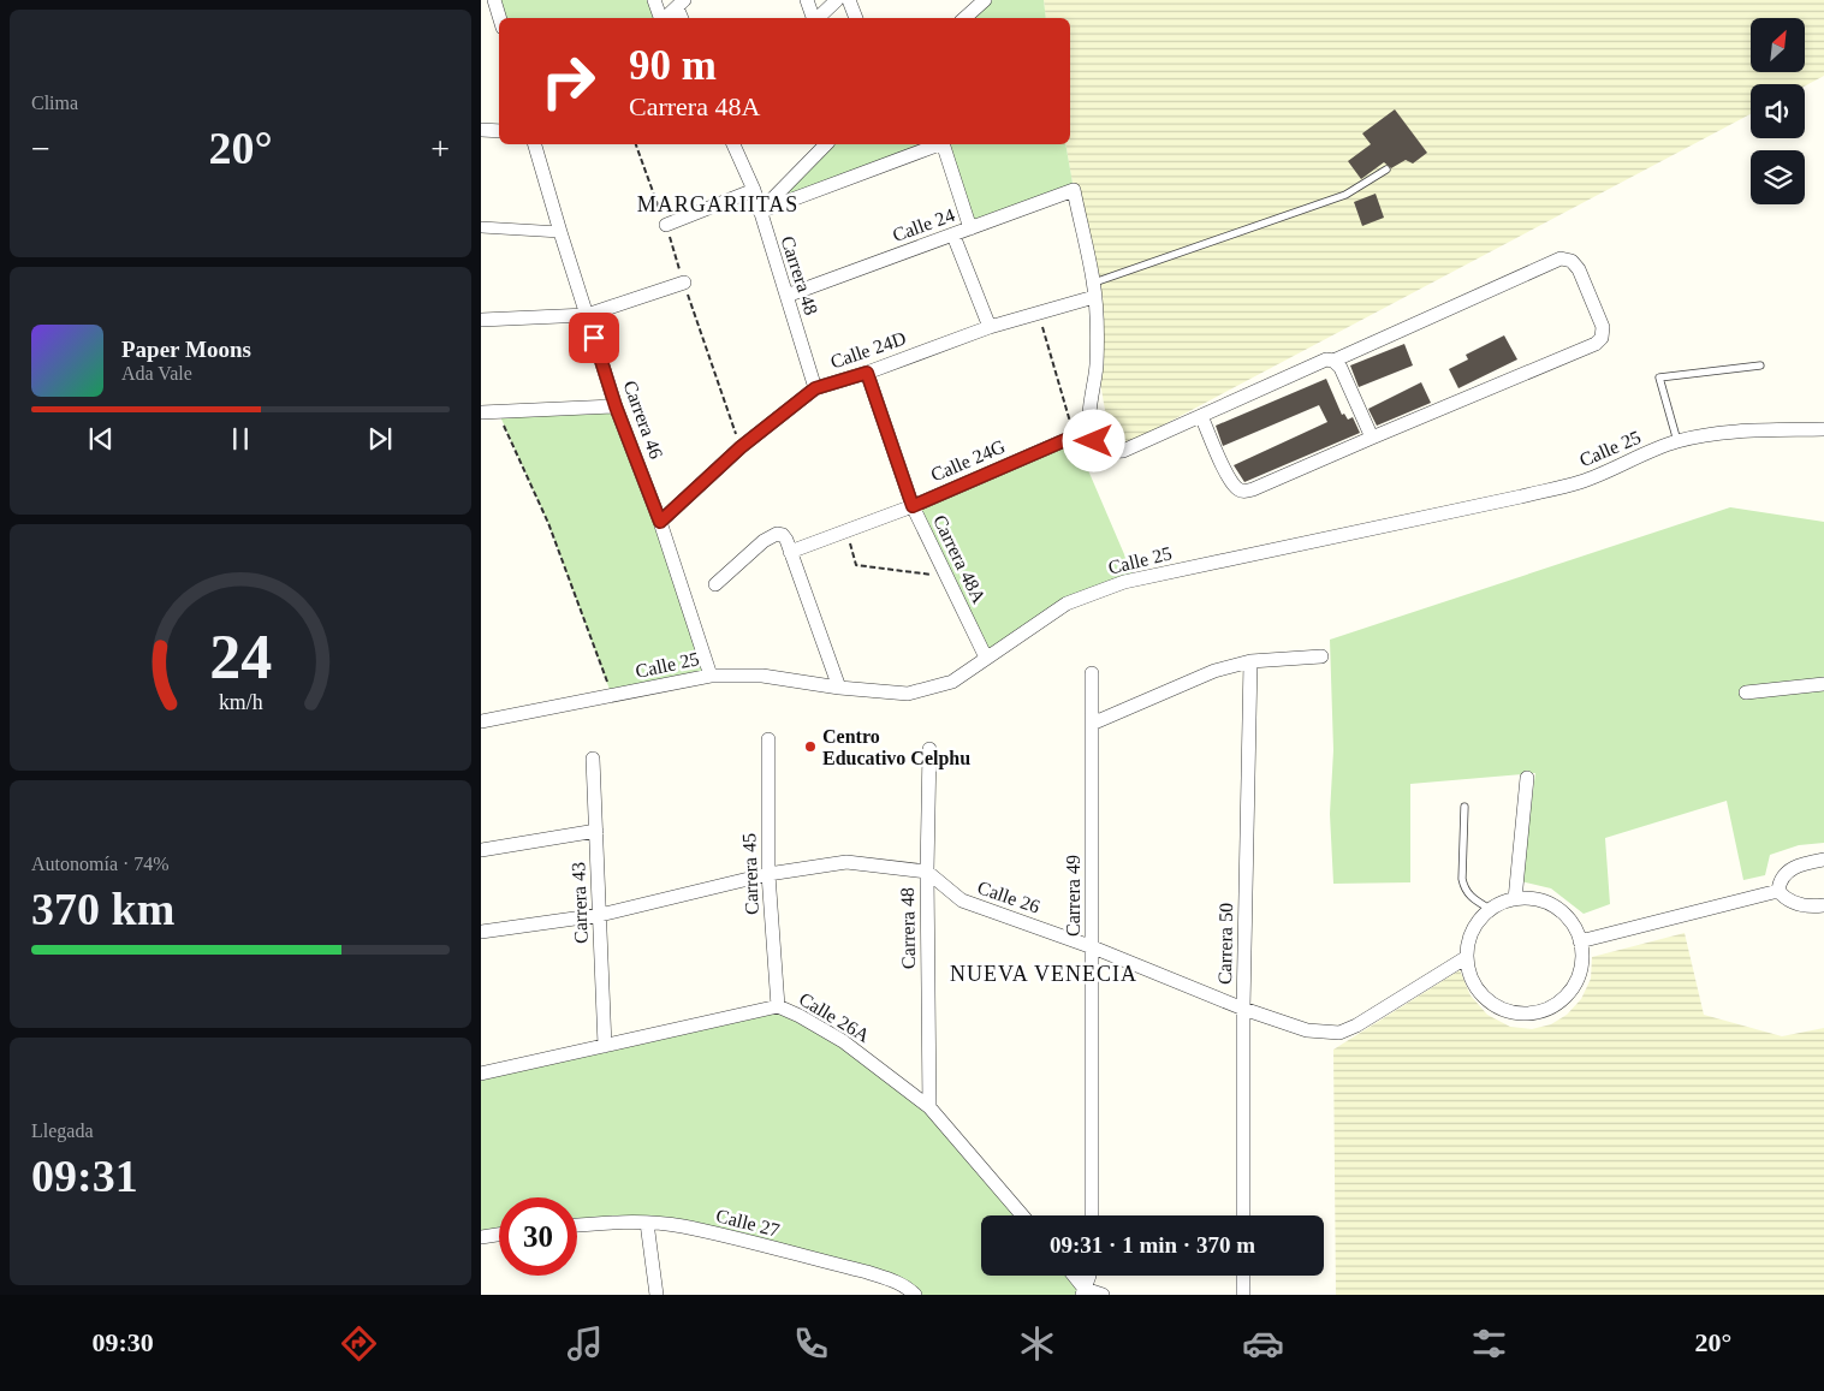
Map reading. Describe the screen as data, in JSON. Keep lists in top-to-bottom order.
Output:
{
  "streets": {
    "street": [
      "Calle 24",
      "Carrera 48",
      "Calle 24D",
      "Carrera 46",
      "Calle 25",
      "Calle 24G",
      "Carrera 48A",
      "Carrera 45",
      "Carrera 49",
      "Calle 26",
      "Carrera 43",
      "Carrera 50",
      "Calle 26A",
      "Calle 27"
    ]
  },
  "crossings": [
    ["Calle 24", "Carrera 48"],
    ["Calle 24", "Calle 24D"],
    ["Carrera 48", "Calle 24D"],
    ["Carrera 48", "Calle 26"],
    ["Carrera 48", "Calle 26A"],
    ["Calle 24D", "Carrera 46"],
    ["Calle 24D", "Carrera 48A"],
    ["Carrera 46", "Calle 25"],
    ["Calle 25", "Carrera 48A"],
    ["Calle 24G", "Carrera 48A"],
    ["Carrera 45", "Calle 26A"],
    ["Carrera 49", "Calle 26"],
    ["Calle 26", "Carrera 50"],
    ["Carrera 43", "Calle 26A"]
  ],
  "districts": ["MARGARIITAS", "NUEVA VENECIA"],
  "places": ["Centro Educativo Celphu"],
  "north": "top right",
  "page": {
    "tile": [
      "Clima",
      ["Autonomía · 74%", "370 km"],
      ["Llegada", "09:31"]
    ],
    "turn": ["90 m", "Carrera 48A"],
    "heat": ["−", "20°", "+"],
    "song": ["Paper Moons", "Ada Vale"],
    "limit": "30",
    "trip": "09:31 · 1 min · 370 m",
    "tabs": ["09:30", "20°"],
    "gauge": ["24", "km/h"]
  }
}
